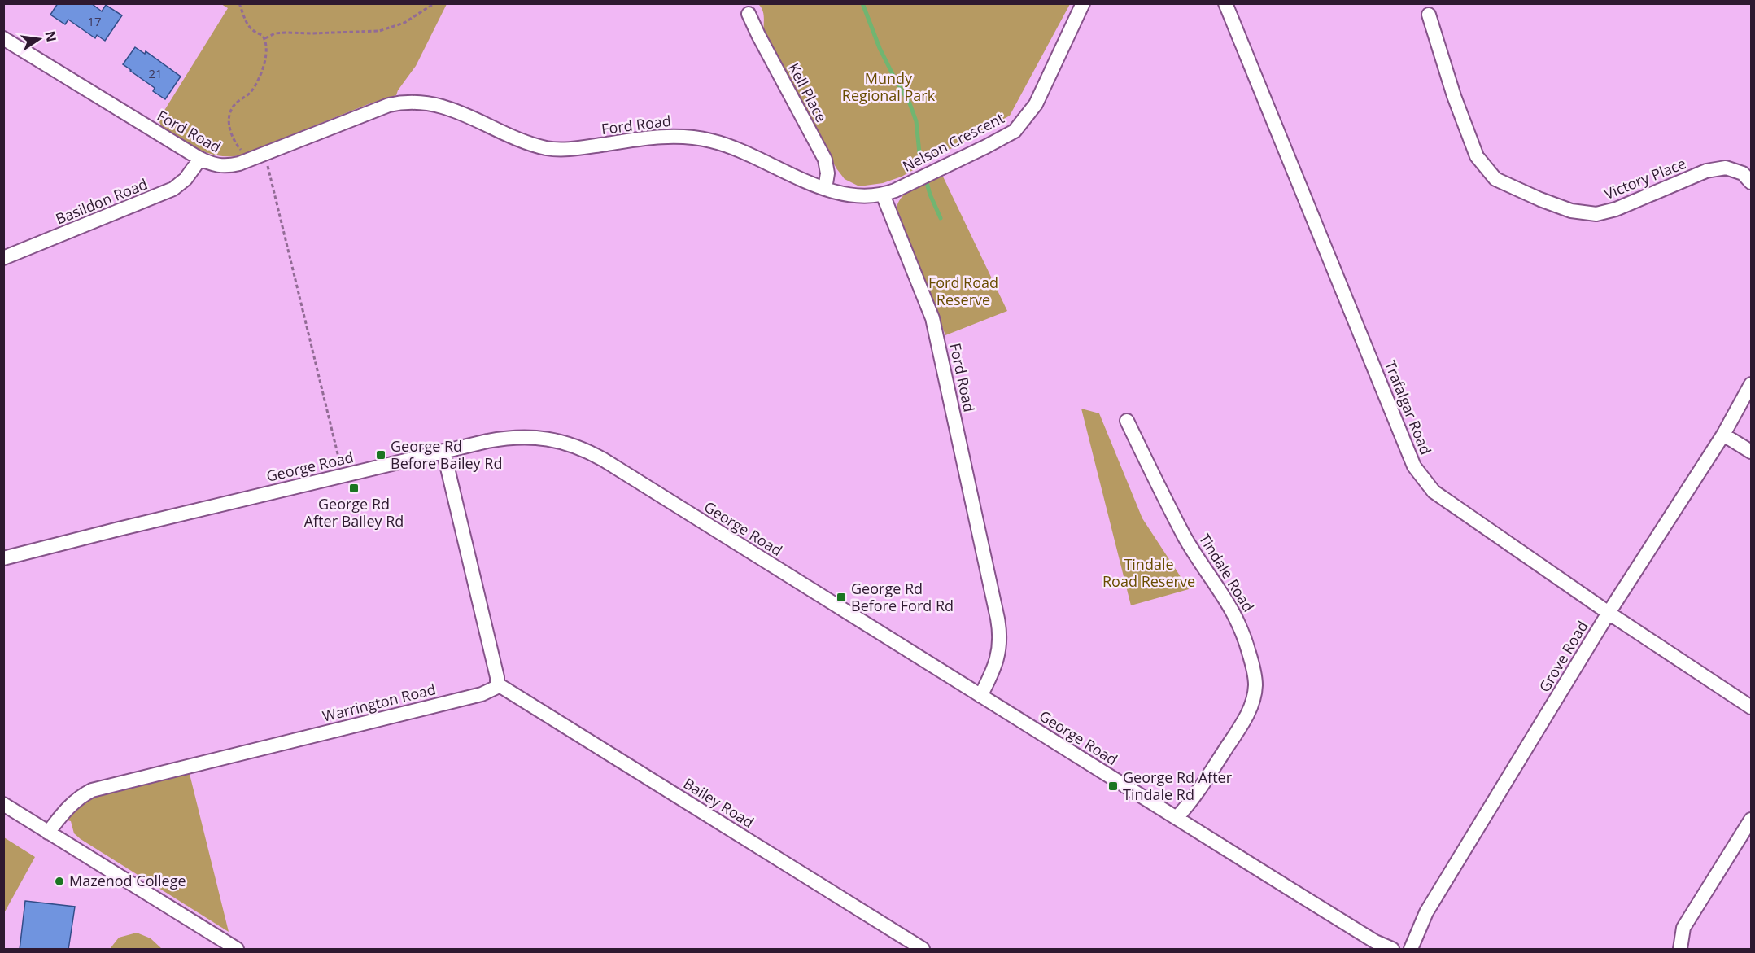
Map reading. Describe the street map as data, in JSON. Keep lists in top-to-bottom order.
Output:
{
  "streets": {
    "street": [
      "Kell Place",
      "Ford Road",
      "Nelson Crescent",
      "Victory Place",
      "Basildon Road",
      "Trafalgar Road",
      "George Road",
      "Tindale Road",
      "Grove Road",
      "Warrington Road",
      "Bailey Road"
    ]
  },
  "crossings": [
    ["Kell Place", "Ford Road"],
    ["Ford Road", "Nelson Crescent"],
    ["Ford Road", "Basildon Road"],
    ["Ford Road", "George Road"],
    ["Trafalgar Road", "Grove Road"],
    ["George Road", "Tindale Road"],
    ["Warrington Road", "Bailey Road"]
  ],
  "parks": ["Mundy Regional Park", "Ford Road Reserve", "Tindale Road Reserve"],
  "places": {
    "transit": [
      "George Rd Before Bailey Rd",
      "George Rd After Bailey Rd",
      "George Rd Before Ford Rd",
      "George Rd After Tindale Rd"
    ],
    "other": ["Mazenod College"]
  },
  "house_numbers": ["17", "21"],
  "north": "right"
}
